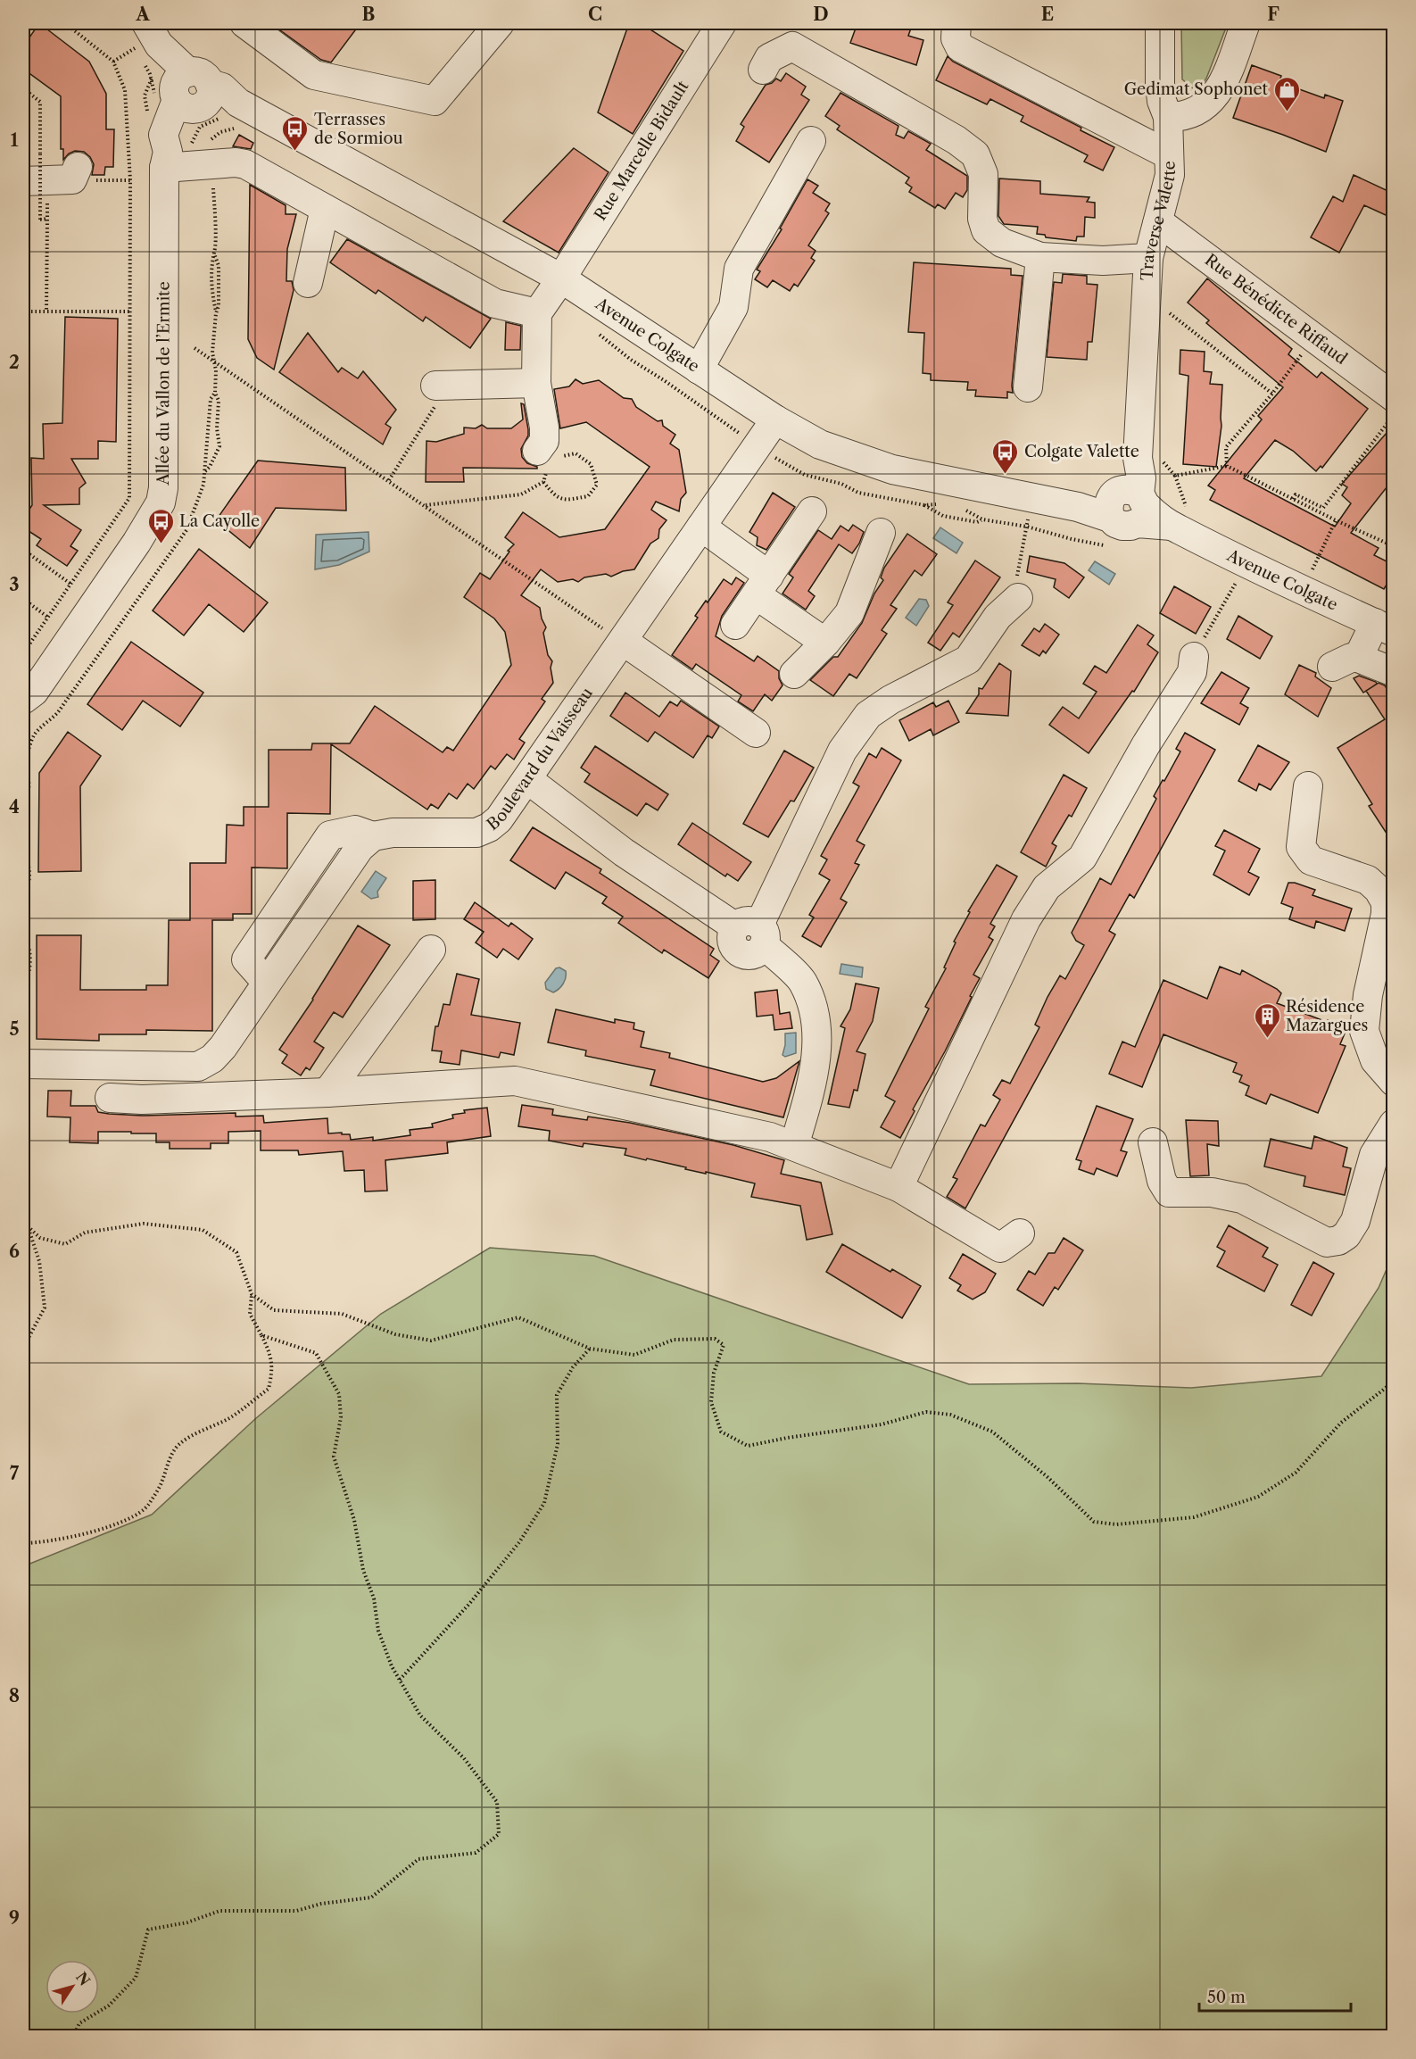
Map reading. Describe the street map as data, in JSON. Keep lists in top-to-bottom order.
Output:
{
  "streets": {
    "street": [
      "Rue Marcelle Bidault",
      "Traverse Valette",
      "Rue Bénédicte Riffaud",
      "Avenue Colgate",
      "Allée du Vallon de l’Ermite",
      "Boulevard du Vaisseau"
    ]
  },
  "crossings": [
    ["Rue Marcelle Bidault", "Avenue Colgate"],
    ["Traverse Valette", "Rue Bénédicte Riffaud"],
    ["Traverse Valette", "Avenue Colgate"],
    ["Avenue Colgate", "Boulevard du Vaisseau"]
  ],
  "places": {
    "shop": ["Gedimat Sophonet"],
    "bus stop": ["Terrasses de Sormiou", "Colgate Valette", "La Cayolle"],
    "building": ["Résidence Mazargues"]
  },
  "scale_bar": "50 m",
  "north": "top right",
  "grid": {
    "columns": [
      "A",
      "B",
      "C",
      "D",
      "E",
      "F"
    ],
    "rows": [
      "1",
      "2",
      "3",
      "4",
      "5",
      "6",
      "7",
      "8",
      "9"
    ]
  }
}
